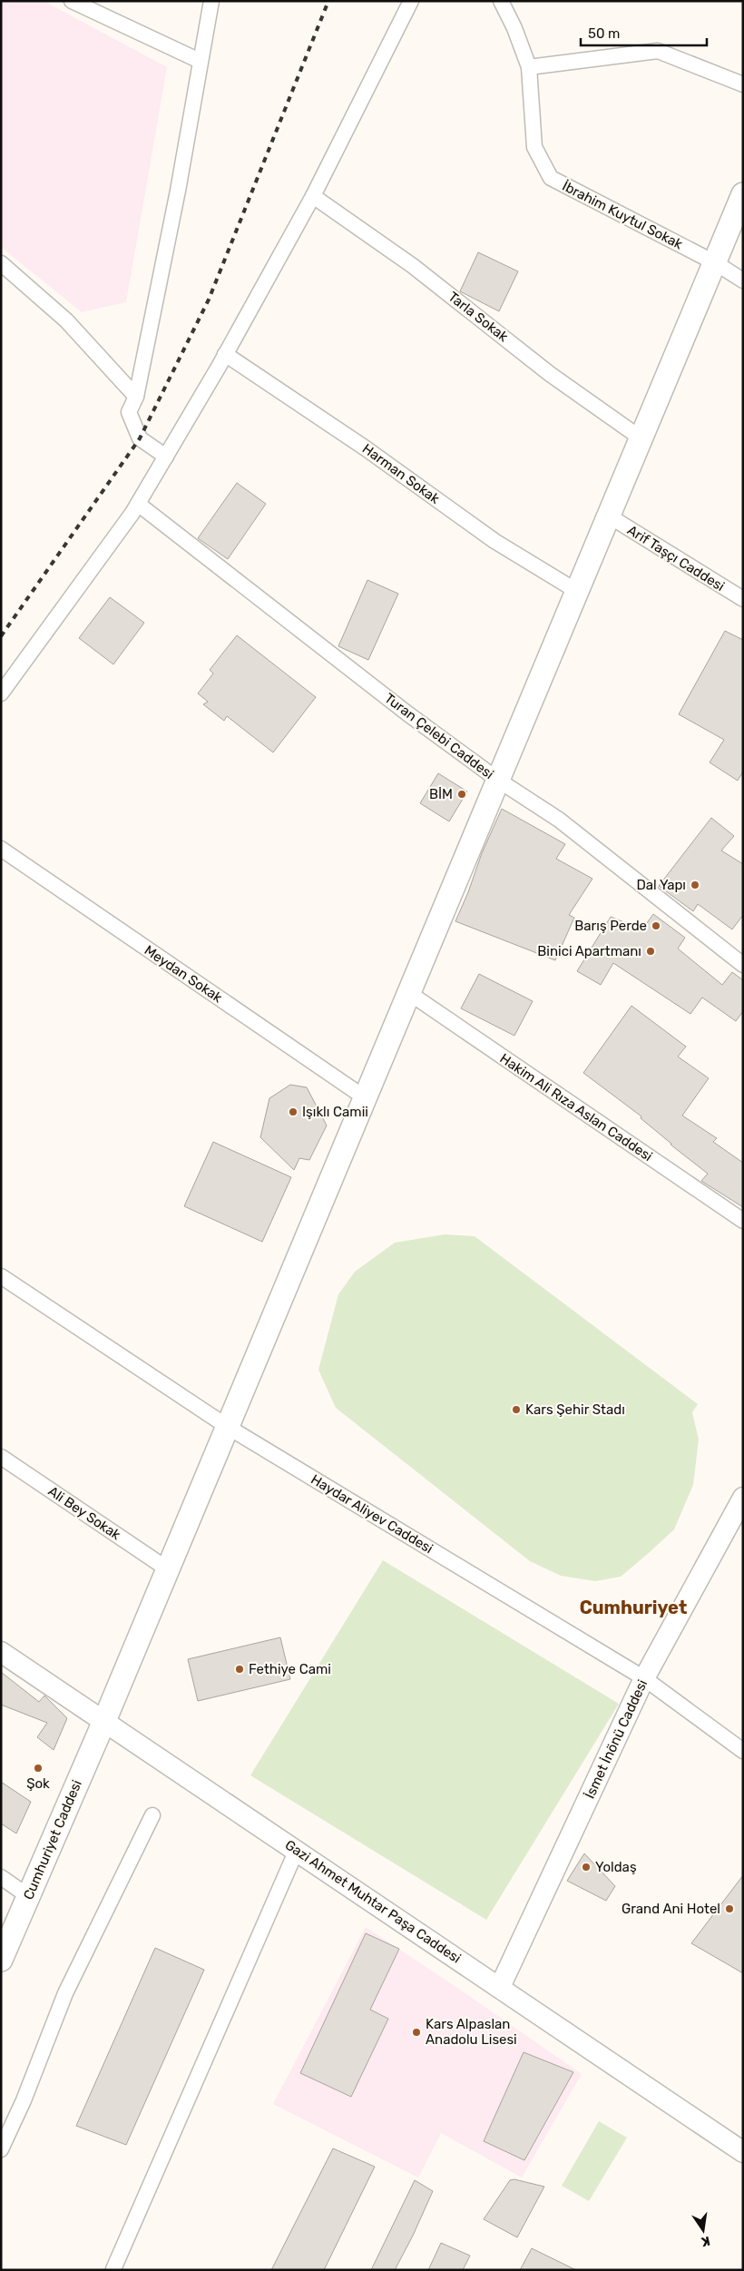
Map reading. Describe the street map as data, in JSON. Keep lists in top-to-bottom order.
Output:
{
  "streets": {
    "main road": ["İsmet İnönü Caddesi", "Cumhuriyet Caddesi", "Gazi Ahmet Muhtar Paşa Caddesi"],
    "street": [
      "İbrahim Kuytul Sokak",
      "Tarla Sokak",
      "Harman Sokak",
      "Arif Taşçı Caddesi",
      "Turan Çelebi Caddesi",
      "Meydan Sokak",
      "Hakim Ali Rıza Aslan Caddesi",
      "Ali Bey Sokak",
      "Haydar Aliyev Caddesi"
    ]
  },
  "crossings": [
    ["İbrahim Kuytul Sokak", "Cumhuriyet Caddesi"],
    ["Tarla Sokak", "Cumhuriyet Caddesi"],
    ["Harman Sokak", "Cumhuriyet Caddesi"],
    ["Arif Taşçı Caddesi", "Cumhuriyet Caddesi"],
    ["Turan Çelebi Caddesi", "Cumhuriyet Caddesi"],
    ["Meydan Sokak", "Cumhuriyet Caddesi"],
    ["Hakim Ali Rıza Aslan Caddesi", "Cumhuriyet Caddesi"],
    ["Ali Bey Sokak", "Cumhuriyet Caddesi"],
    ["Haydar Aliyev Caddesi", "İsmet İnönü Caddesi"],
    ["Haydar Aliyev Caddesi", "Cumhuriyet Caddesi"],
    ["İsmet İnönü Caddesi", "Gazi Ahmet Muhtar Paşa Caddesi"],
    ["Cumhuriyet Caddesi", "Gazi Ahmet Muhtar Paşa Caddesi"]
  ],
  "districts": ["Cumhuriyet"],
  "places": [
    "BİM",
    "Dal Yapı",
    "Barış Perde",
    "Binici Apartmanı",
    "Işıklı Camii",
    "Kars Şehir Stadı",
    "Fethiye Cami",
    "Şok",
    "Yoldaş",
    "Grand Ani Hotel",
    "Kars Alpaslan Anadolu Lisesi"
  ],
  "scale_bar": "50 m",
  "north": "bottom"
}
